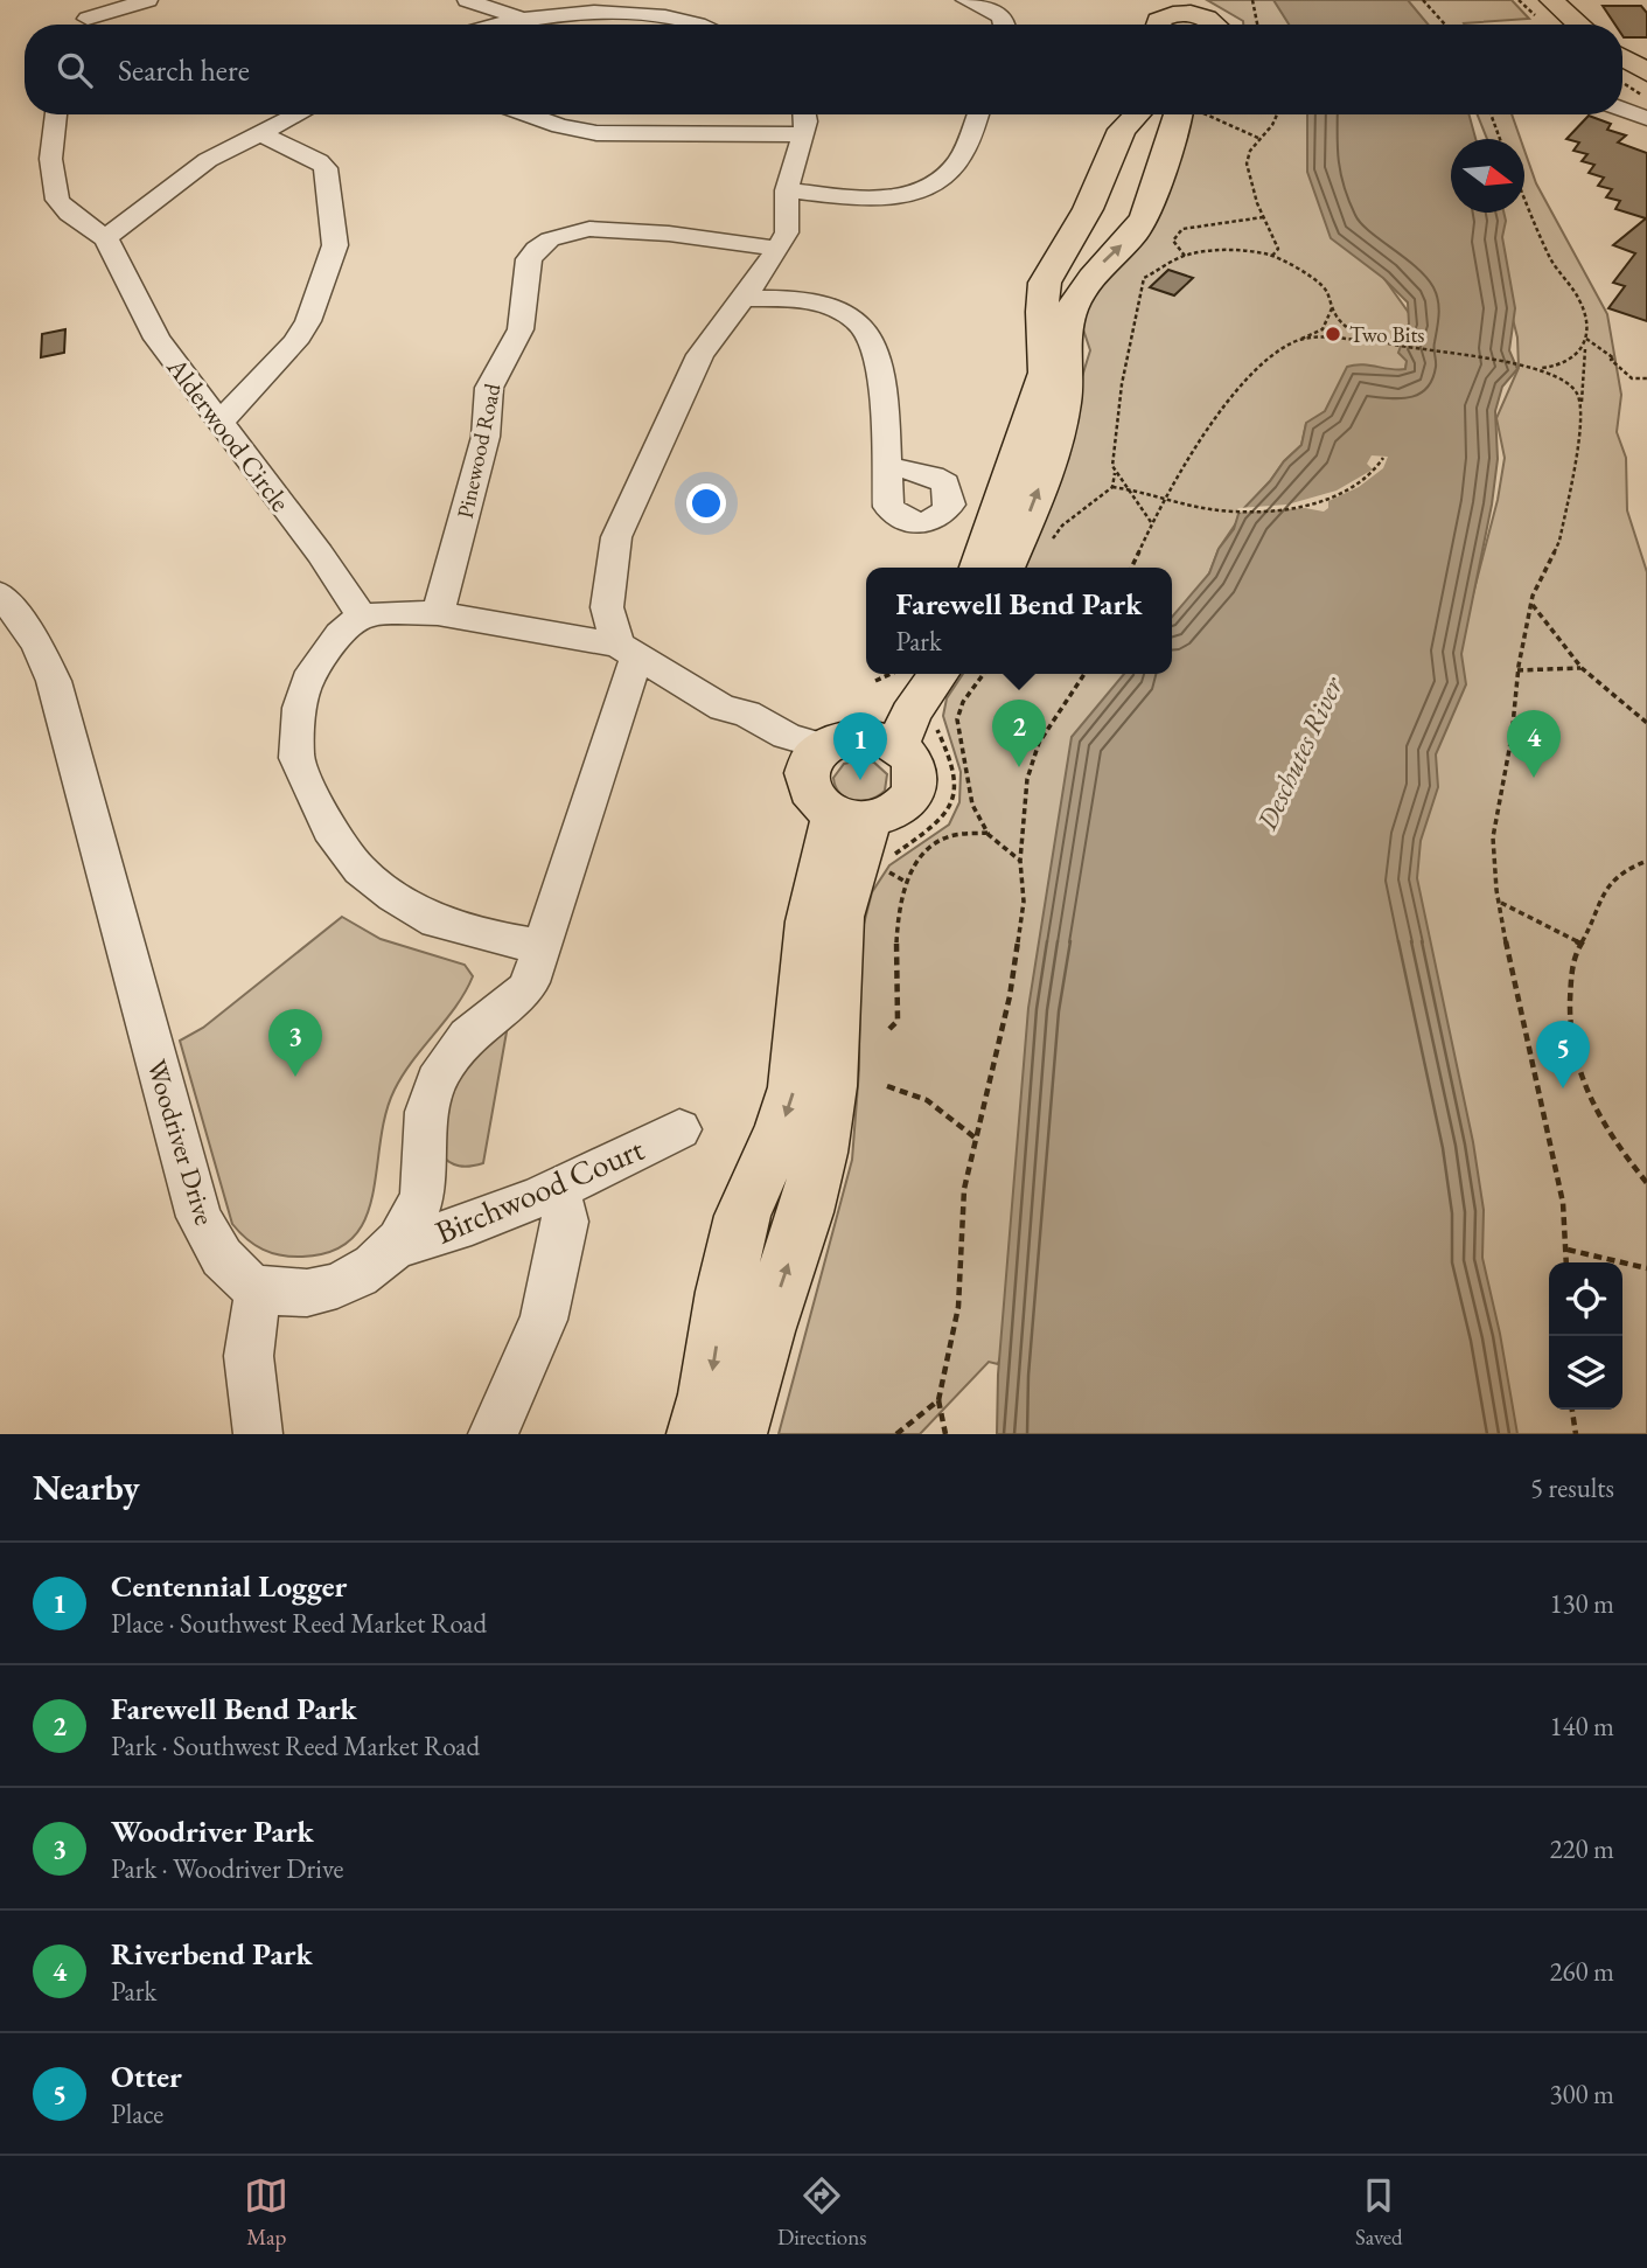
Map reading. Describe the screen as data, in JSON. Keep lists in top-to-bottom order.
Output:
{
  "streets": {
    "street": [
      "Alderwood Circle",
      "Pinewood Road",
      "Woodriver Drive",
      "Birchwood Court"
    ]
  },
  "water": ["Deschutes River"],
  "places": ["Two Bits"],
  "north": "right",
  "page": {
    "search": "Search here",
    "popup": ["Farewell Bend Park", "Park"],
    "pins": [
      "2",
      "4",
      "1",
      "3",
      "5"
    ],
    "heading": ["Nearby", "5 results"],
    "list": [
      {
        "mark": "1",
        "name": "Centennial Logger",
        "note": "Place · Southwest Reed Market Road",
        "value": "130 m"
      },
      {
        "mark": "2",
        "name": "Farewell Bend Park",
        "note": "Park · Southwest Reed Market Road",
        "value": "140 m"
      },
      {
        "mark": "3",
        "name": "Woodriver Park",
        "note": "Park · Woodriver Drive",
        "value": "220 m"
      },
      {
        "mark": "4",
        "name": "Riverbend Park",
        "note": "Park",
        "value": "260 m"
      },
      {
        "mark": "5",
        "name": "Otter",
        "note": "Place",
        "value": "300 m"
      }
    ],
    "nav": ["Map", "Directions", "Saved"]
  }
}
